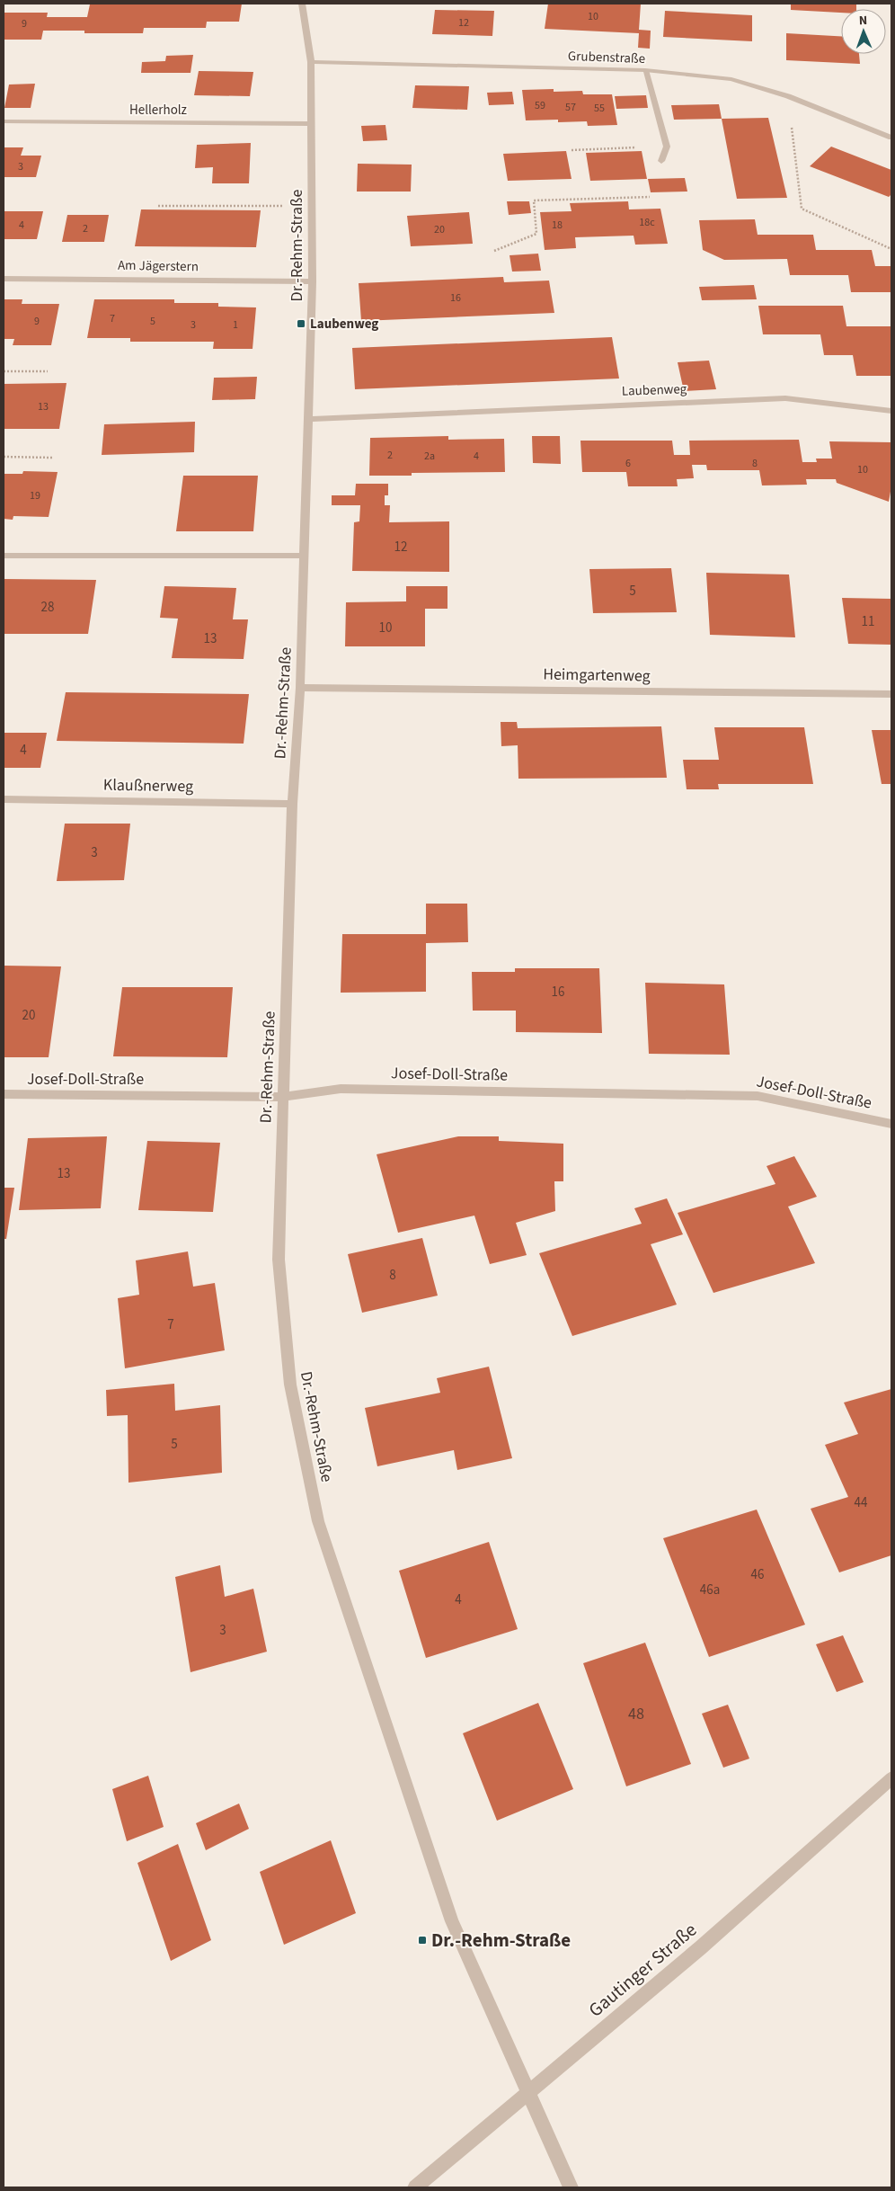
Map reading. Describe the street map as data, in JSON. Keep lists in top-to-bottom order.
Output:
{
  "streets": {
    "street": [
      "Grubenstraße",
      "Hellerholz",
      "Dr.-Rehm-Straße",
      "Am Jägerstern",
      "Laubenweg",
      "Heimgartenweg",
      "Klaußnerweg",
      "Josef-Doll-Straße",
      "Gautinger Straße"
    ]
  },
  "crossings": [
    ["Grubenstraße", "Dr.-Rehm-Straße"],
    ["Hellerholz", "Dr.-Rehm-Straße"],
    ["Dr.-Rehm-Straße", "Am Jägerstern"],
    ["Dr.-Rehm-Straße", "Laubenweg"],
    ["Dr.-Rehm-Straße", "Heimgartenweg"],
    ["Dr.-Rehm-Straße", "Klaußnerweg"],
    ["Dr.-Rehm-Straße", "Josef-Doll-Straße"],
    ["Dr.-Rehm-Straße", "Gautinger Straße"]
  ],
  "places": {
    "transit": ["Laubenweg", "Dr.-Rehm-Straße"]
  },
  "house_numbers": [
    "10",
    "12",
    "9",
    "59",
    "57",
    "55",
    "3",
    "18c",
    "4",
    "18",
    "2",
    "20",
    "16",
    "7",
    "9",
    "5",
    "3",
    "1",
    "13",
    "2",
    "2a",
    "4",
    "6",
    "8",
    "10",
    "19",
    "12",
    "5",
    "28",
    "11",
    "10",
    "13",
    "4",
    "3",
    "16",
    "20",
    "13",
    "8",
    "7",
    "5",
    "44",
    "46",
    "46a",
    "4",
    "3",
    "48"
  ],
  "north": "top"
}
